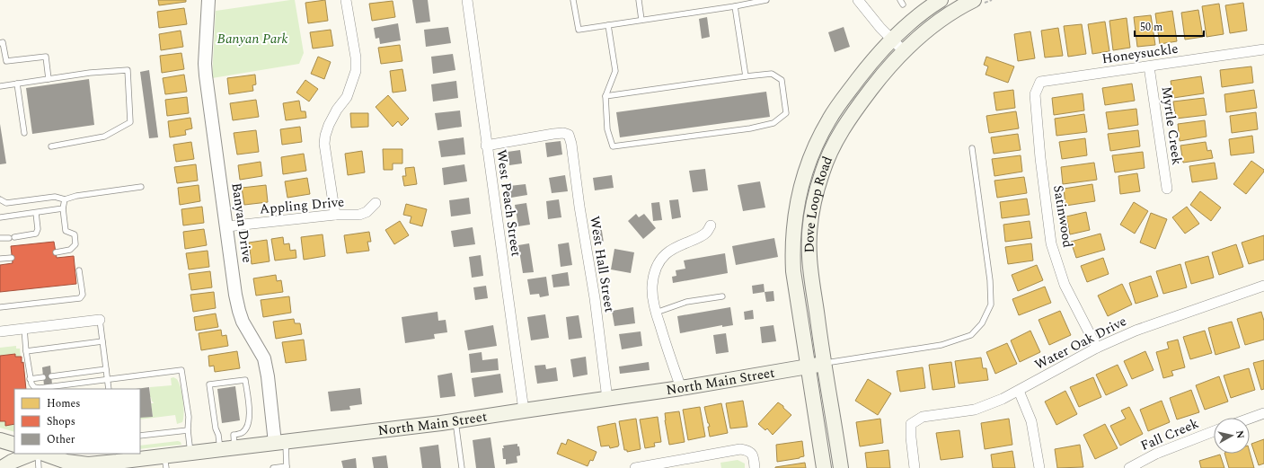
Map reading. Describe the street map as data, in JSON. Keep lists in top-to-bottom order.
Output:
{
  "streets": {
    "main road": ["Dove Loop Road", "North Main Street"],
    "street": [
      "Honeysuckle",
      "Myrtle Creek",
      "West Peach Street",
      "Appling Drive",
      "Satinwood",
      "Banyan Drive",
      "West Hall Street",
      "Water Oak Drive",
      "Fall Creek"
    ]
  },
  "crossings": [
    ["Honeysuckle", "Myrtle Creek"],
    ["Honeysuckle", "Satinwood"],
    ["West Peach Street", "West Hall Street"],
    ["West Peach Street", "North Main Street"],
    ["Dove Loop Road", "North Main Street"],
    ["Appling Drive", "Banyan Drive"],
    ["Satinwood", "Water Oak Drive"],
    ["Banyan Drive", "North Main Street"],
    ["West Hall Street", "North Main Street"]
  ],
  "parks": ["Banyan Park"],
  "legend": ["Homes", "Shops", "Other"],
  "scale_bar": "50 m",
  "north": "right"
}
